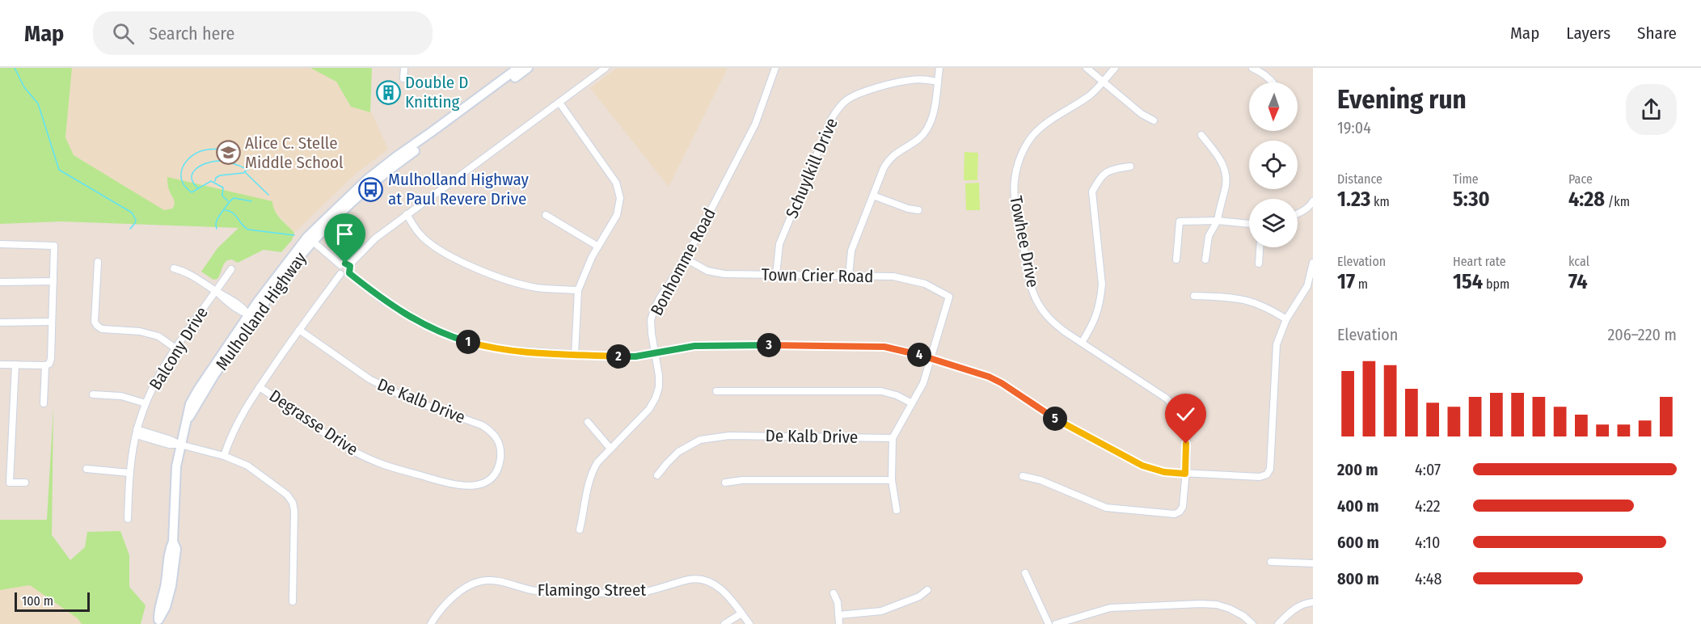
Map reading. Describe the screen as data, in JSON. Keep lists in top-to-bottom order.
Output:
{
  "streets": {
    "main road": ["Mulholland Highway"],
    "street": [
      "Schuylkill Drive",
      "Towhee Drive",
      "Bonhomme Road",
      "Town Crier Road",
      "Balcony Drive",
      "De Kalb Drive",
      "Degrasse Drive",
      "Flamingo Street"
    ]
  },
  "crossings": [
    ["Schuylkill Drive", "Town Crier Road"],
    ["Bonhomme Road", "Town Crier Road"],
    ["De Kalb Drive", "Degrasse Drive"]
  ],
  "places": {
    "building": ["Double D Knitting"],
    "school or university": ["Alice C. Stelle Middle School"],
    "bus stop": ["Mulholland Highway at Paul Revere Drive"]
  },
  "scale_bar": "100 m",
  "north": "bottom",
  "page": {
    "header": "Map",
    "search": "Search here",
    "nav": ["Map", "Layers", "Share"],
    "heading": ["Evening run", "19:04"],
    "stats": [
      ["Distance", "1.23 km"],
      ["Time", "5:30"],
      ["Pace", "4:28 /km"],
      ["Elevation", "17 m"],
      ["Heart rate", "154 bpm"],
      ["kcal", "74"]
    ],
    "chart": ["Elevation", "206–220 m"],
    "pins": [
      "1",
      "3",
      "4",
      "2",
      "5"
    ],
    "list": [
      {
        "name": "200 m",
        "note": "4:07"
      },
      {
        "name": "400 m",
        "note": "4:22"
      },
      {
        "name": "600 m",
        "note": "4:10"
      },
      {
        "name": "800 m",
        "note": "4:48"
      }
    ],
    "scale": "100 m"
  }
}
